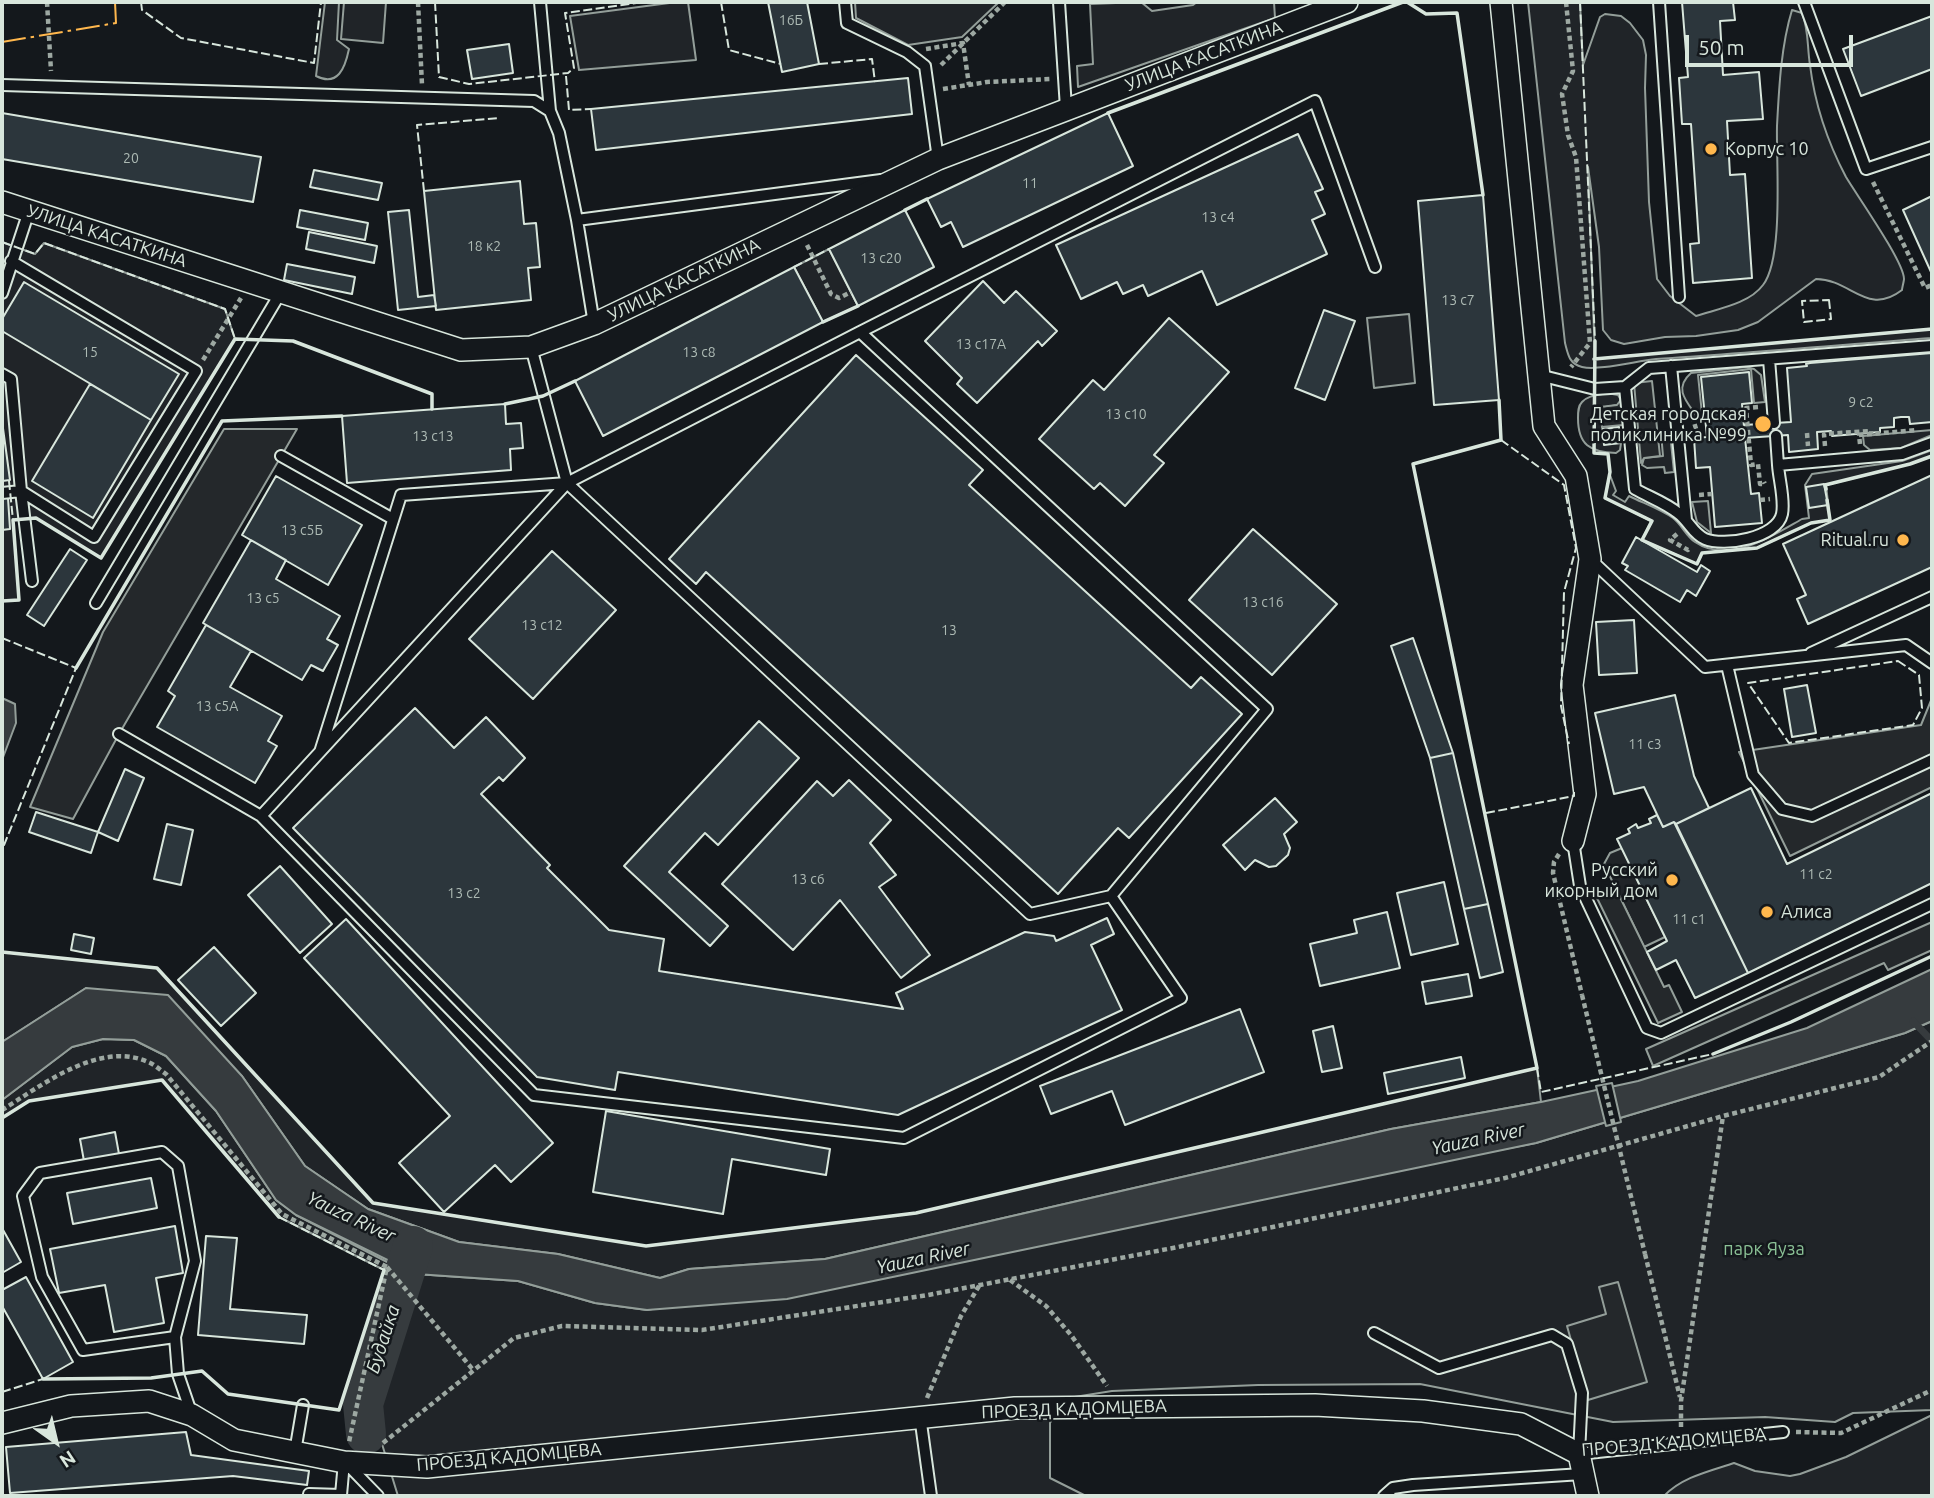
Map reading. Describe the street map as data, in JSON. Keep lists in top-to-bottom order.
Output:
{
  "streets": {
    "street": ["УЛИЦА КАСАТКИНА", "ПРОЕЗД КАДОМЦЕВА"]
  },
  "water": ["Yauza River", "Будайка"],
  "parks": ["парк Яуза"],
  "places": [
    "Корпус 10",
    "Детская городская поликлиника №99",
    "Ritual.ru",
    "Русский икорный дом",
    "Алиса"
  ],
  "house_numbers": [
    "16Б",
    "20",
    "11",
    "13 с4",
    "18 к2",
    "13 с20",
    "13 с7",
    "13 с17А",
    "15",
    "13 с8",
    "9 с2",
    "13 с10",
    "13 с13",
    "13 с5Б",
    "13 с5",
    "13 с16",
    "13 с12",
    "13",
    "13 с5А",
    "11 с3",
    "11 с2",
    "13 с6",
    "13 с2",
    "11 с1"
  ],
  "scale_bar": "50 m",
  "north": "bottom right"
}
